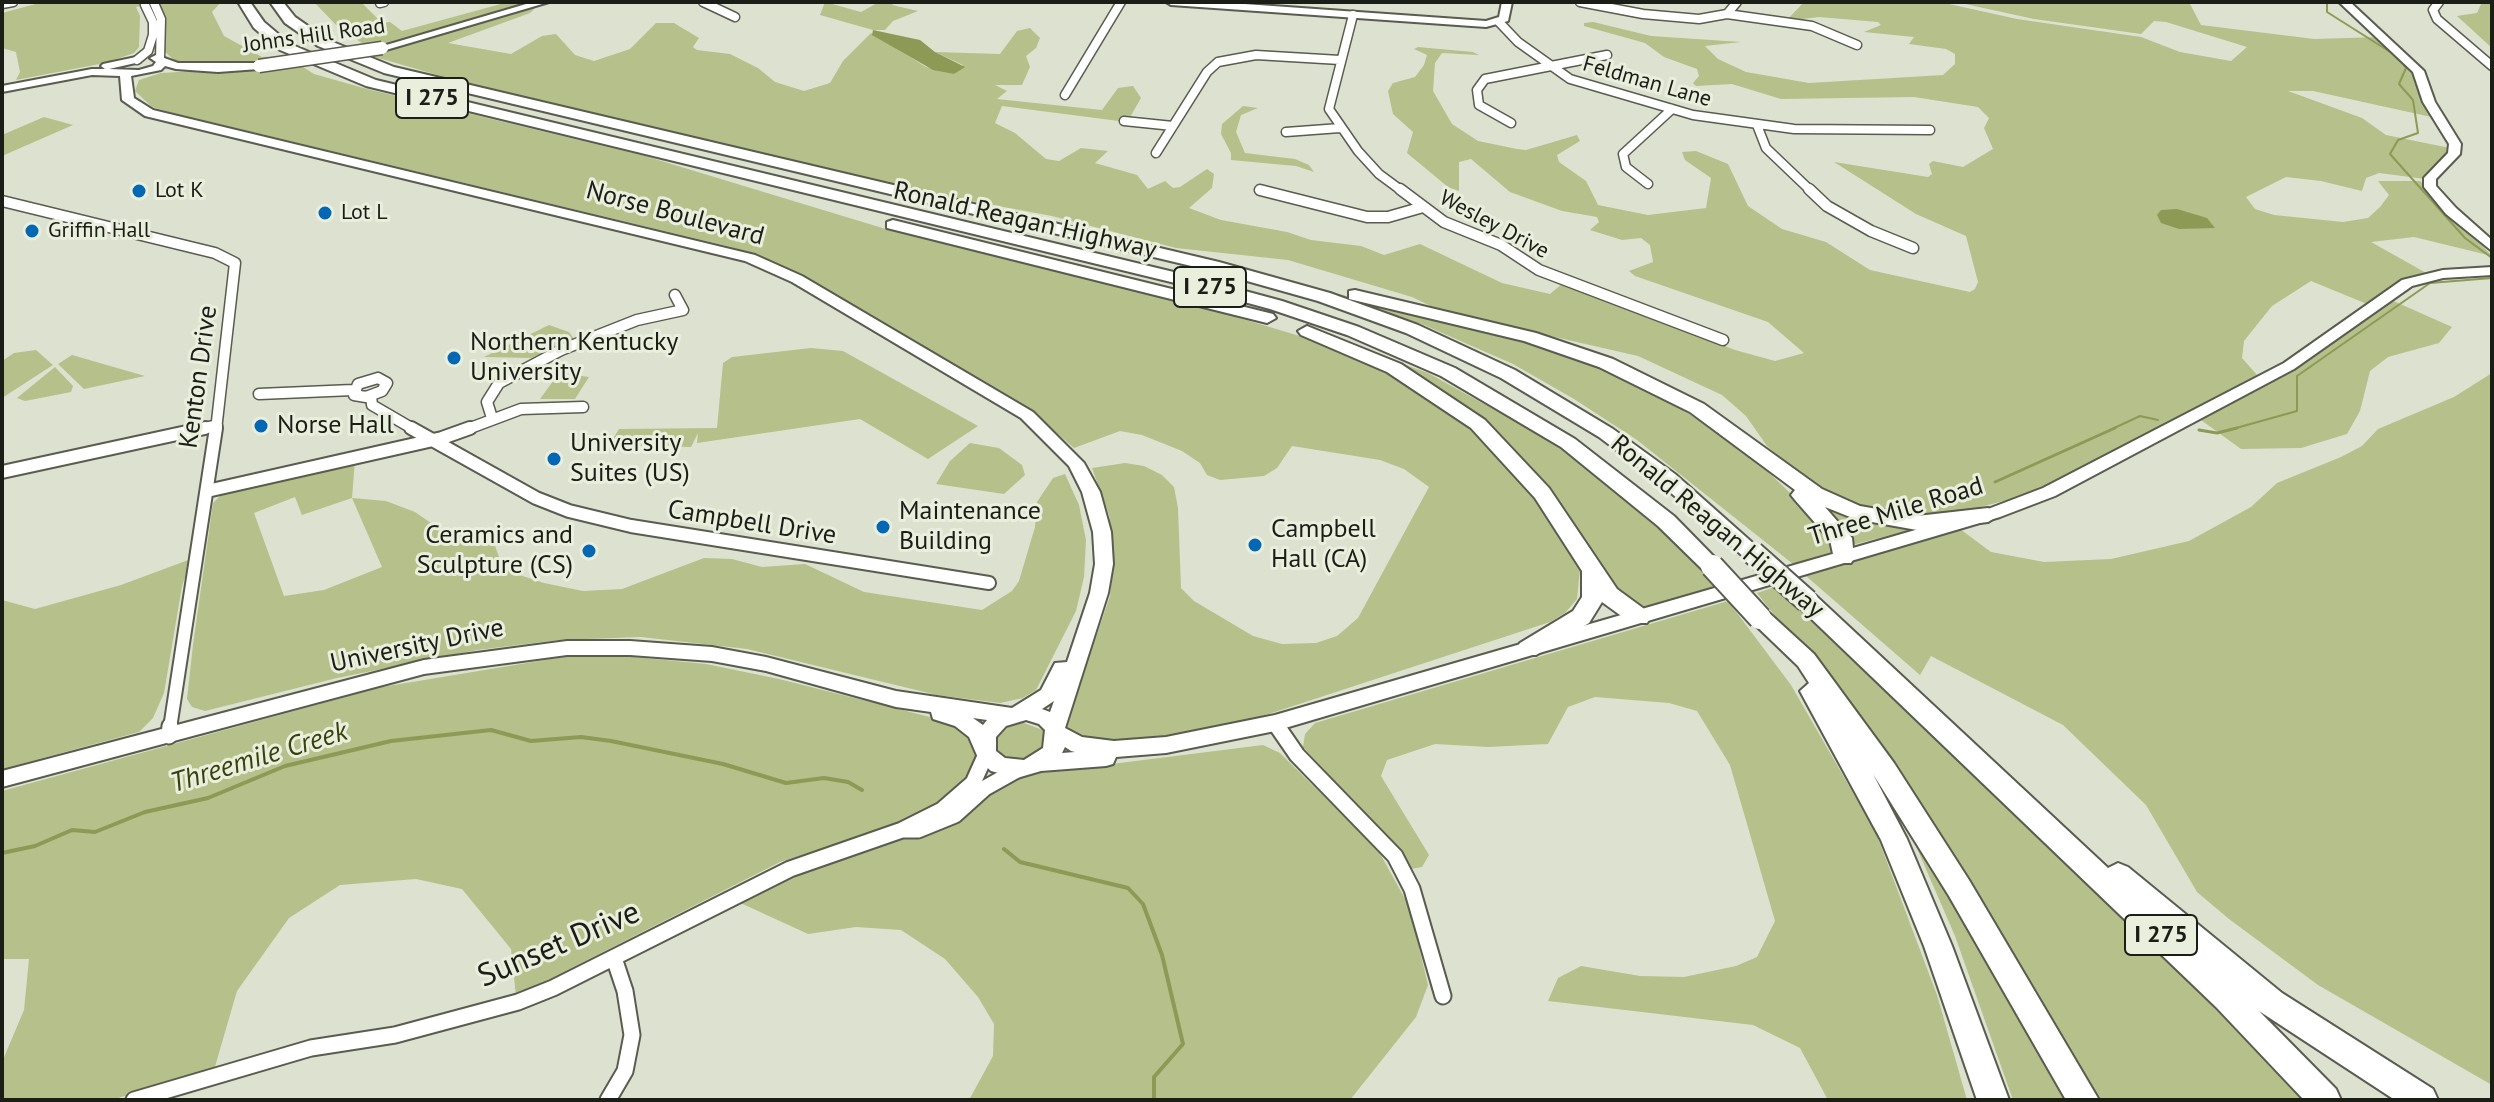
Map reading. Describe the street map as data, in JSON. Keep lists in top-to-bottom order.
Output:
{
  "streets": {
    "highway": ["I 275", "Ronald Reagan Highway"],
    "street": [
      "Johns Hill Road",
      "Feldman Lane",
      "Norse Boulevard",
      "Wesley Drive",
      "Kenton Drive",
      "Three Mile Road",
      "Campbell Drive",
      "University Drive",
      "Sunset Drive"
    ]
  },
  "crossings": [
    ["Johns Hill Road", "Norse Boulevard"],
    ["Norse Boulevard", "Three Mile Road"],
    ["Norse Boulevard", "University Drive"],
    ["Norse Boulevard", "Sunset Drive"],
    ["Kenton Drive", "University Drive"],
    ["Three Mile Road", "University Drive"],
    ["Three Mile Road", "Sunset Drive"],
    ["University Drive", "Sunset Drive"]
  ],
  "water": ["Threemile Creek"],
  "places": [
    "Lot K",
    "Lot L",
    "Griffin Hall",
    "Northern Kentucky University",
    "Norse Hall",
    "University Suites (US)",
    "Maintenance Building",
    "Campbell Hall (CA)",
    "Ceramics and Sculpture (CS)"
  ]
}
